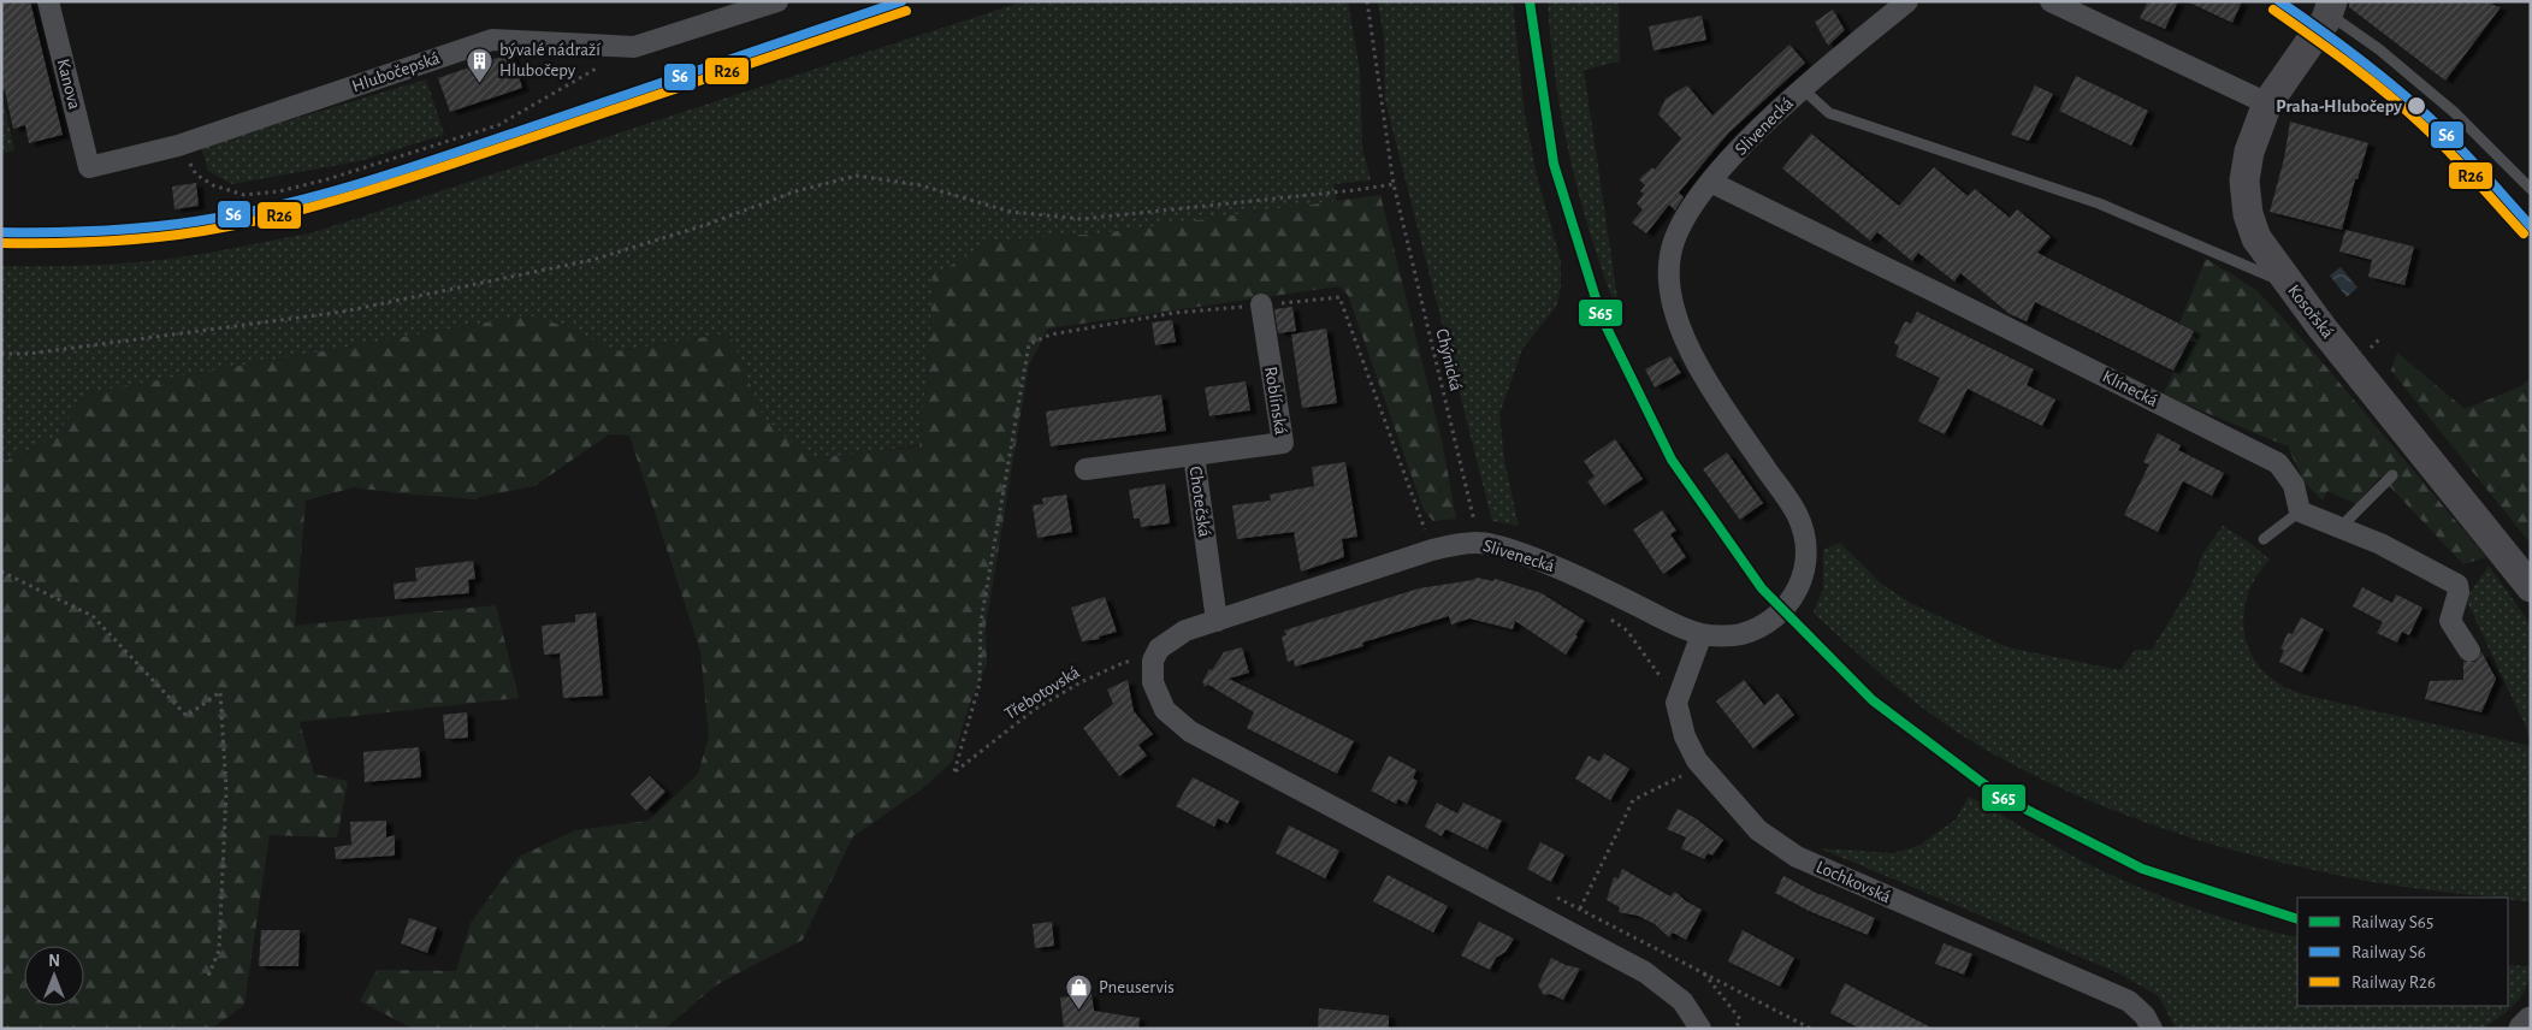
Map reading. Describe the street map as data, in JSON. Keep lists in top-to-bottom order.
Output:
{
  "streets": {
    "street": [
      "Hlubočepská",
      "Kanova",
      "Slivenecká",
      "Kosořská",
      "Klínecká",
      "Roblínská",
      "Chotečská",
      "Lochkovská"
    ],
    "path": ["Chýnická", "Třebotovská"]
  },
  "crossings": [
    ["Hlubočepská", "Kanova"],
    ["Slivenecká", "Chýnická"],
    ["Slivenecká", "Klínecká"],
    ["Slivenecká", "Chotečská"],
    ["Slivenecká", "Třebotovská"],
    ["Roblínská", "Chotečská"]
  ],
  "places": {
    "building": ["bývalé nádraží Hlubočepy"],
    "other": ["Praha-Hlubočepy"],
    "shop": ["Pneuservis"]
  },
  "lines": ["rail line S65", "rail line S6", "rail line R26"],
  "legend": ["Railway S65", "Railway S6", "Railway R26"],
  "north": "top"
}
